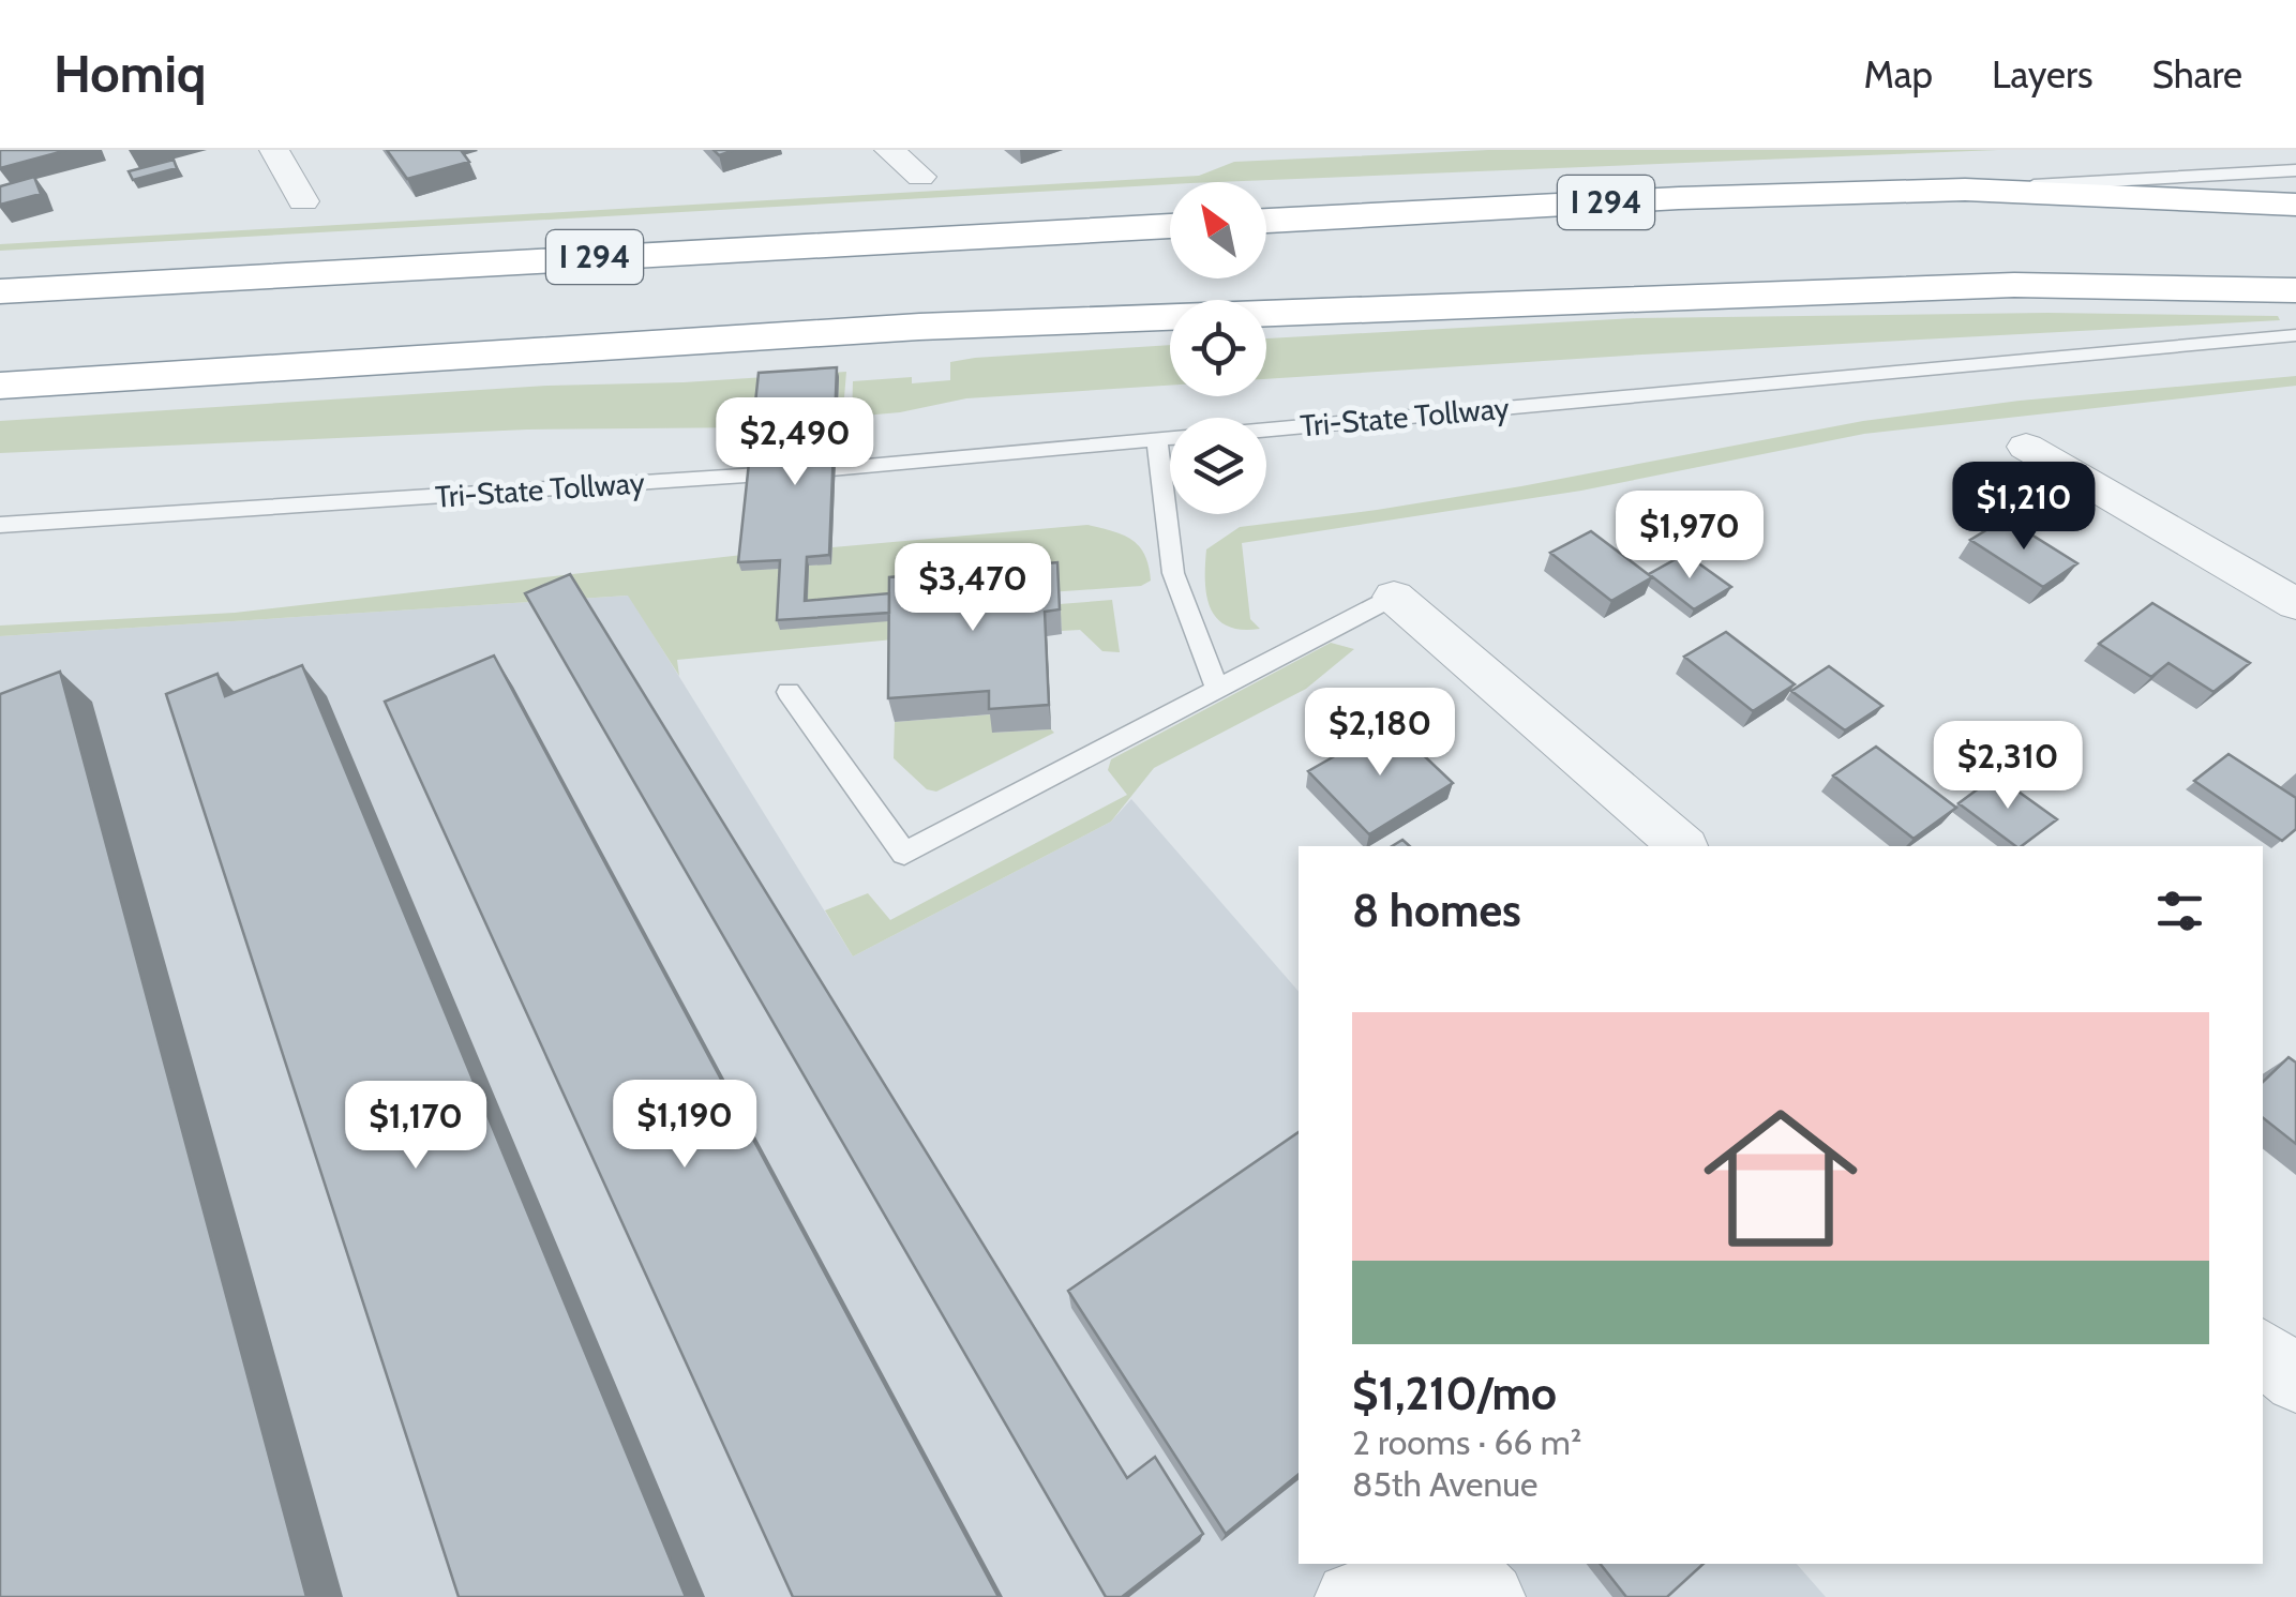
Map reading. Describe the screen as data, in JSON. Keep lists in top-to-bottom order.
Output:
{
  "streets": {
    "highway": ["I 294"],
    "lane": ["Tri-State Tollway"]
  },
  "north": "top left",
  "page": {
    "header": "Homiq",
    "nav": ["Map", "Layers", "Share"],
    "price": [
      "$2,490",
      "$1,210",
      "$1,970",
      "$3,470",
      "$2,180",
      "$2,310",
      "$1,190",
      "$1,170"
    ],
    "heading": "8 homes",
    "list": [
      {
        "name": "$1,210/mo",
        "note": "2 rooms · 66 m² · 85th Avenue"
      }
    ]
  }
}
